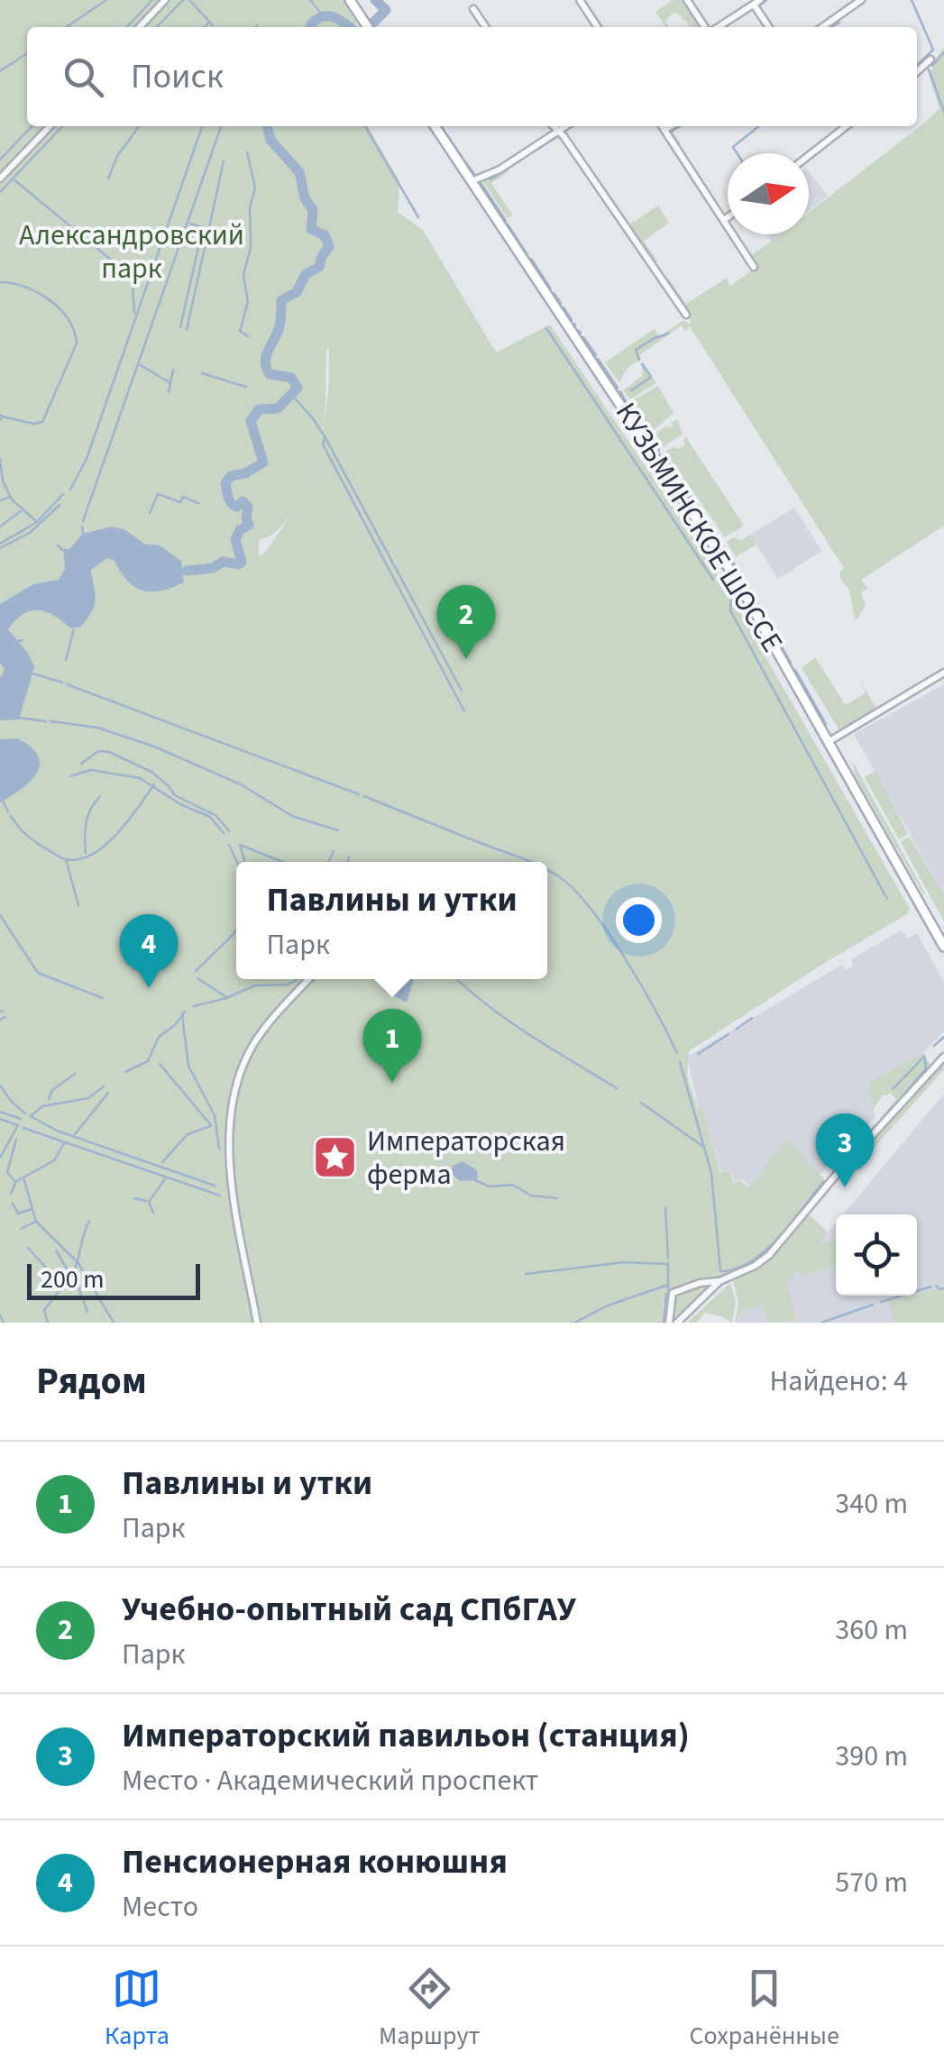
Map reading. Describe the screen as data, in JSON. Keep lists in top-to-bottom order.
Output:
{
  "streets": {
    "main road": ["КУЗЬМИНСКОЕ ШОССЕ"]
  },
  "parks": ["Александровский парк"],
  "places": {
    "place": ["Императорская ферма"]
  },
  "scale_bar": "200 m",
  "north": "right",
  "page": {
    "search": "Поиск",
    "pins": [
      "2",
      "4",
      "1",
      "3"
    ],
    "popup": ["Павлины и утки", "Парк"],
    "scale": "200 m",
    "heading": ["Рядом", "Найдено: 4"],
    "list": [
      {
        "mark": "1",
        "name": "Павлины и утки",
        "note": "Парк",
        "value": "340 m"
      },
      {
        "mark": "2",
        "name": "Учебно-опытный сад СПбГАУ",
        "note": "Парк",
        "value": "360 m"
      },
      {
        "mark": "3",
        "name": "Императорский павильон (станция)",
        "note": "Место · Академический проспект",
        "value": "390 m"
      },
      {
        "mark": "4",
        "name": "Пенсионерная конюшня",
        "note": "Место",
        "value": "570 m"
      }
    ],
    "nav": ["Карта", "Маршрут", "Сохранённые"]
  }
}
